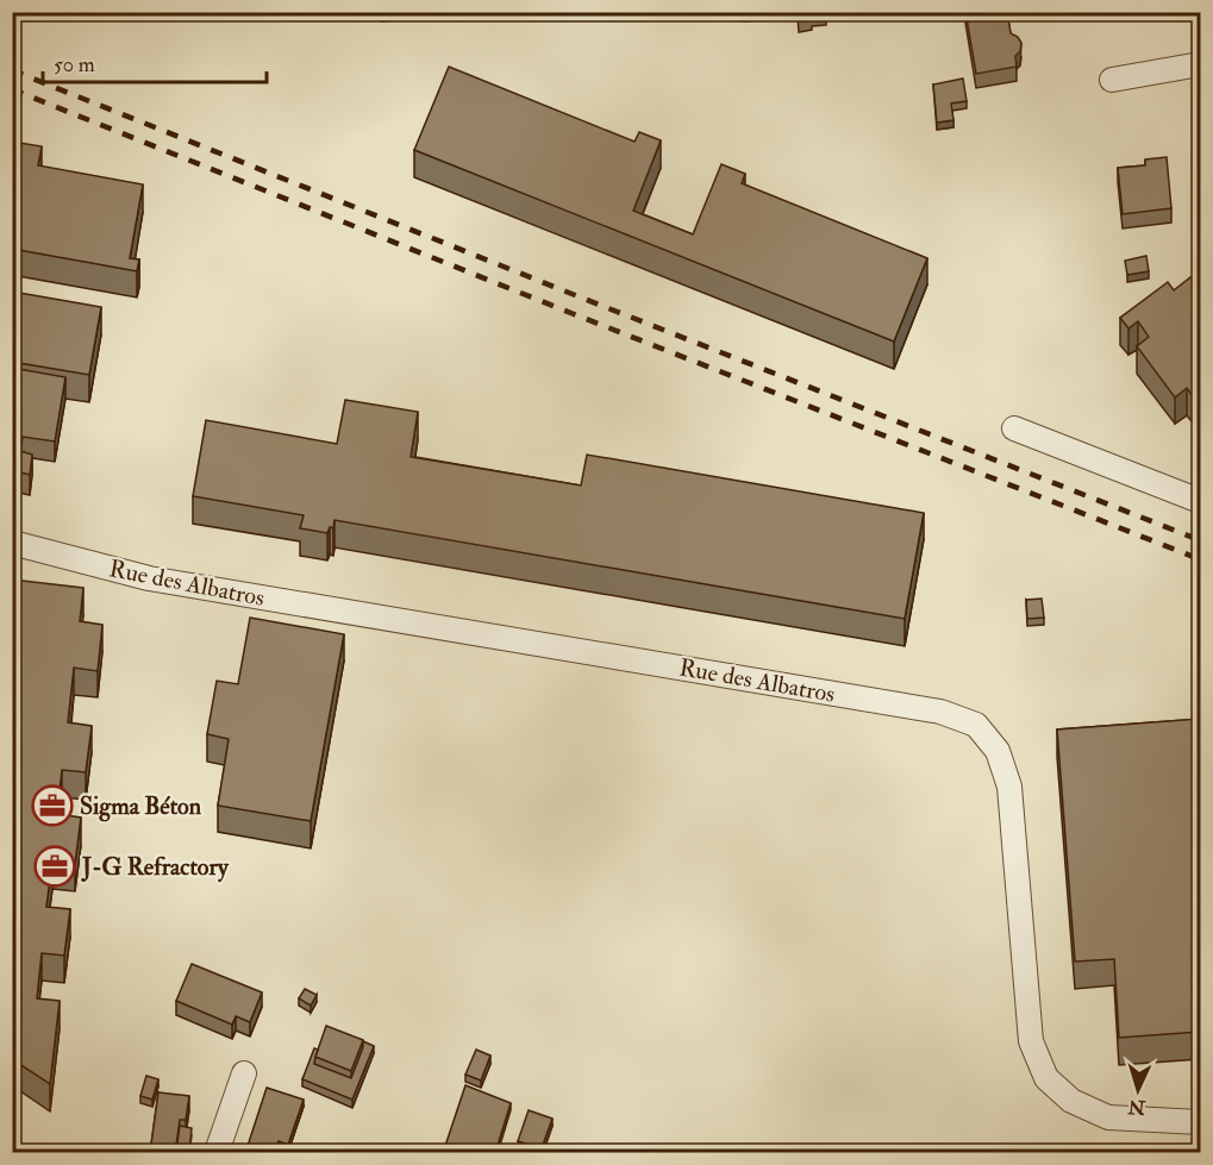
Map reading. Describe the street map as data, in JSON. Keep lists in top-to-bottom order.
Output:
{
  "streets": {
    "street": ["Rue des Albatros"]
  },
  "places": {
    "office": ["Sigma Béton", "J-G Refractory"]
  },
  "scale_bar": "50 m",
  "north": "bottom"
}
